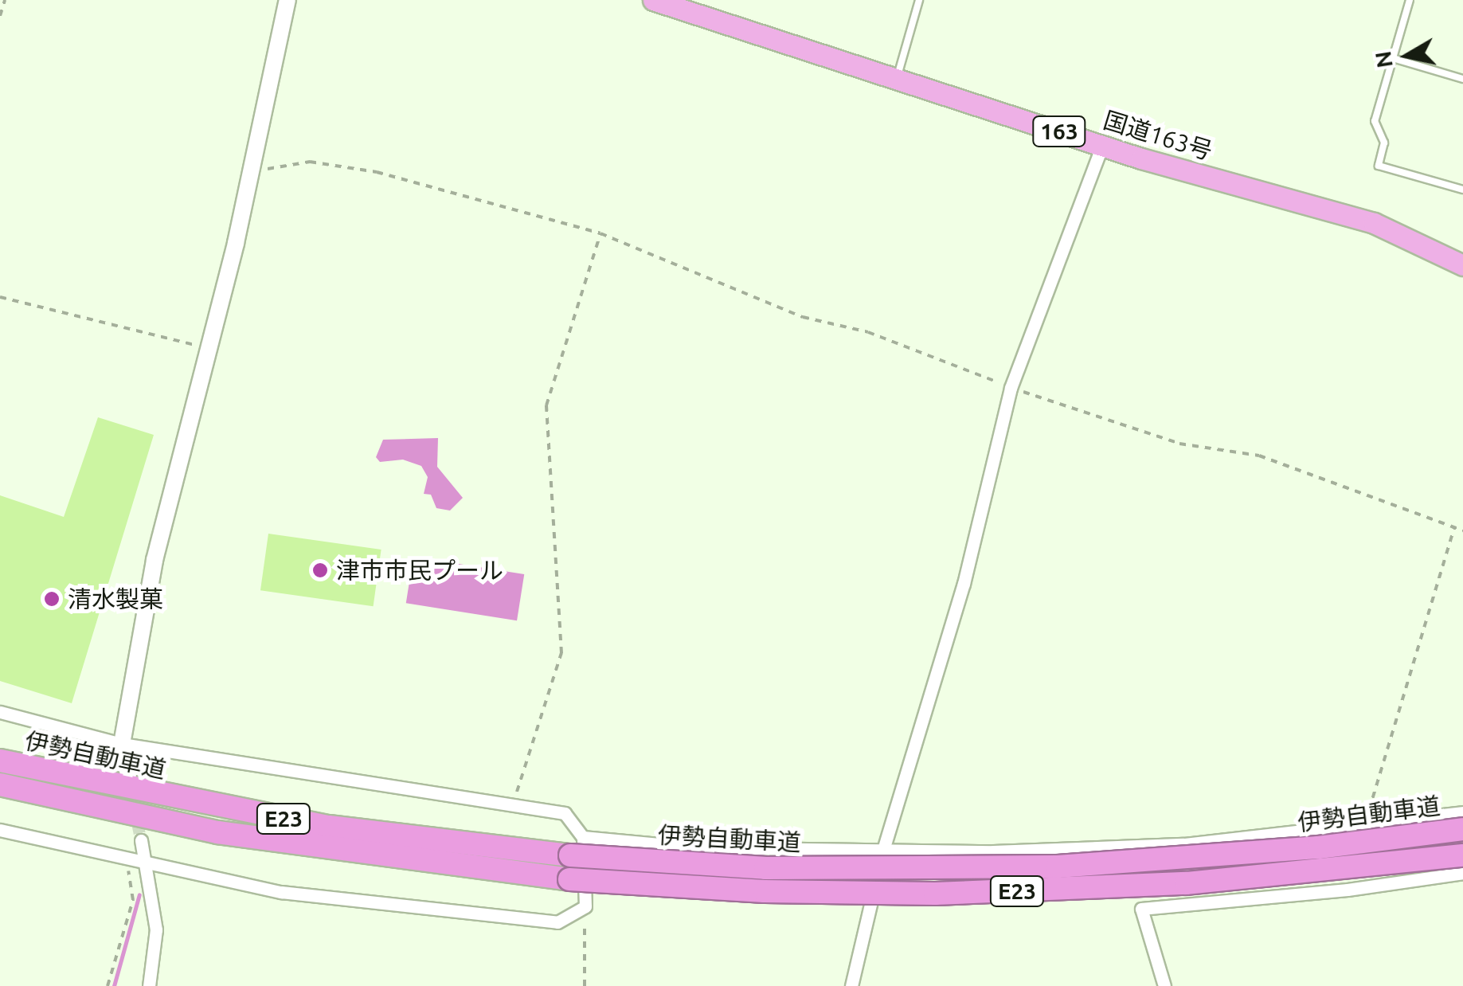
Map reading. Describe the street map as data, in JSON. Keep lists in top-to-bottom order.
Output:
{
  "streets": {
    "highway": [
      "163",
      "国道163号",
      "伊勢自動車道",
      "E23"
    ]
  },
  "places": ["津市市民プール", "清水製菓"],
  "north": "left"
}
